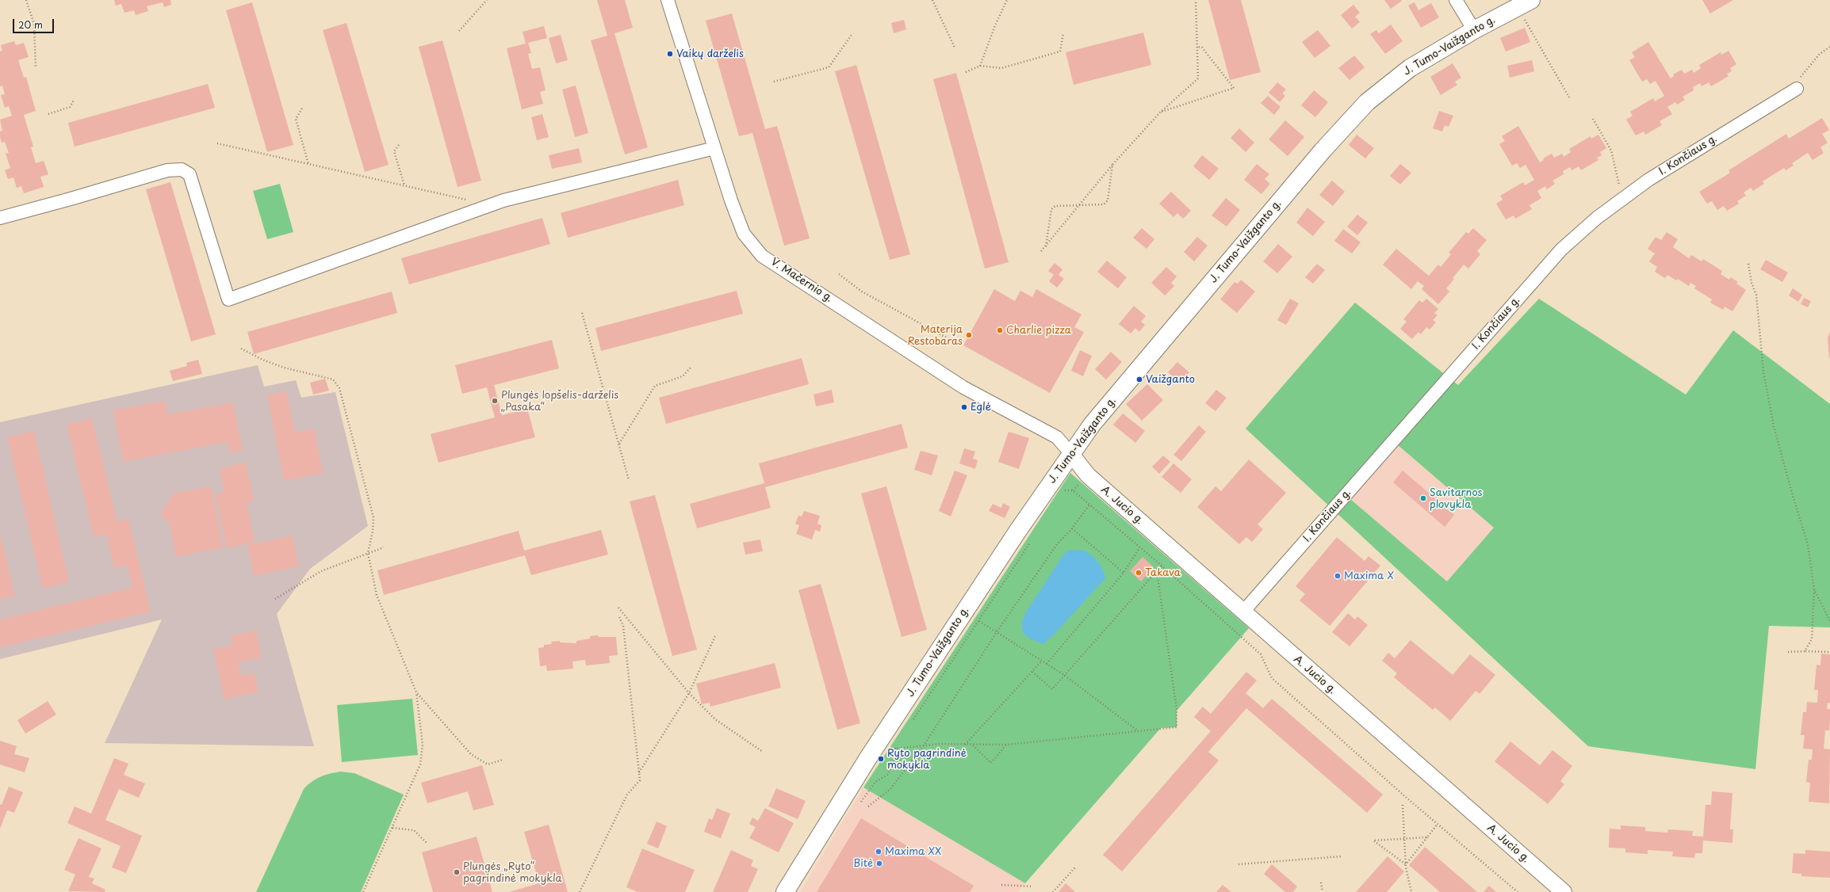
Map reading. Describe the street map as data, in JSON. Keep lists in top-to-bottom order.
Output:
{
  "streets": {
    "main road": ["J. Tumo-Vaižganto g."],
    "street": ["I. Končiaus g.", "V. Mačernio g.", "A. Jucio g."]
  },
  "crossings": [
    ["J. Tumo-Vaižganto g.", "V. Mačernio g."],
    ["J. Tumo-Vaižganto g.", "A. Jucio g."],
    ["I. Končiaus g.", "A. Jucio g."],
    ["V. Mačernio g.", "A. Jucio g."]
  ],
  "places": [
    "Vaikų darželis",
    "Charlie pizza",
    "Materija Restobaras",
    "Vaižganto",
    "Plungės lopšelis-darželis „Pasaka“",
    "Eglė",
    "Savitarnos plovykla",
    "Takava",
    "Maxima X",
    "Ryto pagrindinė mokykla",
    "Maxima XX",
    "Bitė",
    "Plungės „Ryto“ pagrindinė mokykla"
  ],
  "scale_bar": "20 m"
}
